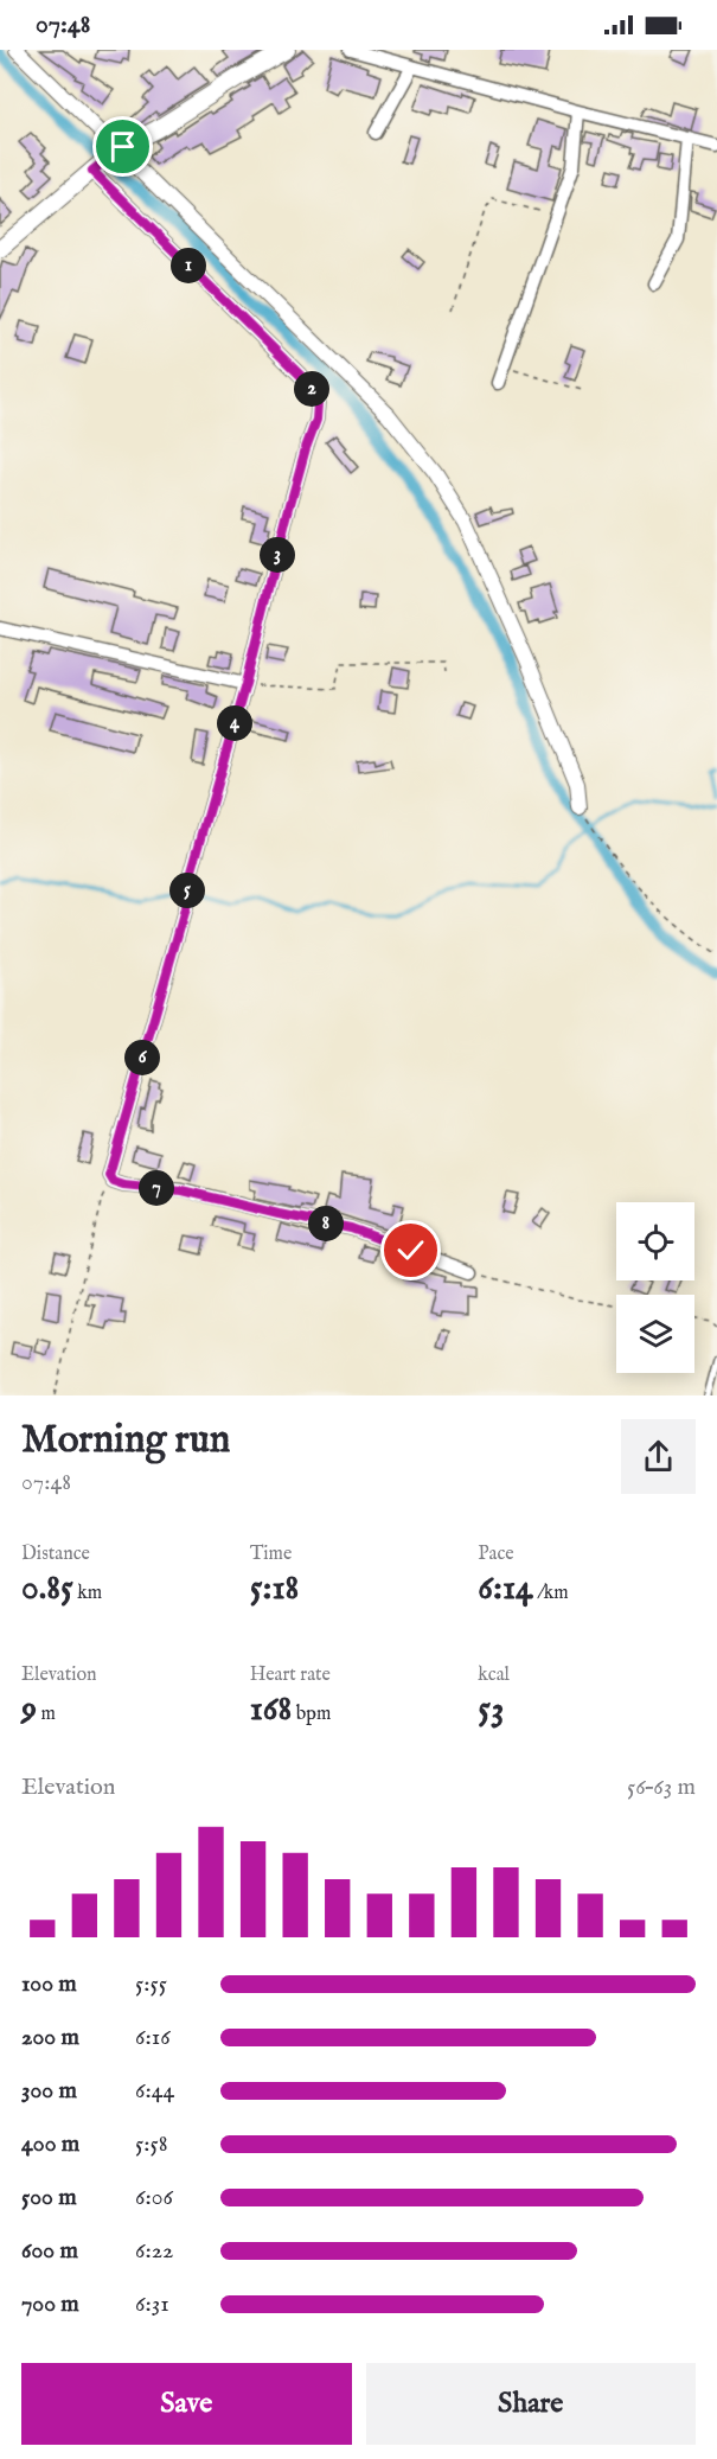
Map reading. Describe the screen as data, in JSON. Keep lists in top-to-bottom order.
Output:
{
  "page": {
    "status": "07:48",
    "pins": [
      "1",
      "2",
      "3",
      "4",
      "5",
      "6",
      "7",
      "8"
    ],
    "heading": ["Morning run", "07:48"],
    "stats": [
      ["Distance", "0.85 km"],
      ["Time", "5:18"],
      ["Pace", "6:14 /km"],
      ["Elevation", "9 m"],
      ["Heart rate", "168 bpm"],
      ["kcal", "53"]
    ],
    "chart": ["Elevation", "56–63 m"],
    "list": [
      {
        "name": "100 m",
        "note": "5:55"
      },
      {
        "name": "200 m",
        "note": "6:16"
      },
      {
        "name": "300 m",
        "note": "6:44"
      },
      {
        "name": "400 m",
        "note": "5:58"
      },
      {
        "name": "500 m",
        "note": "6:06"
      },
      {
        "name": "600 m",
        "note": "6:22"
      },
      {
        "name": "700 m",
        "note": "6:31"
      }
    ],
    "buttons": ["Save", "Share"]
  }
}
